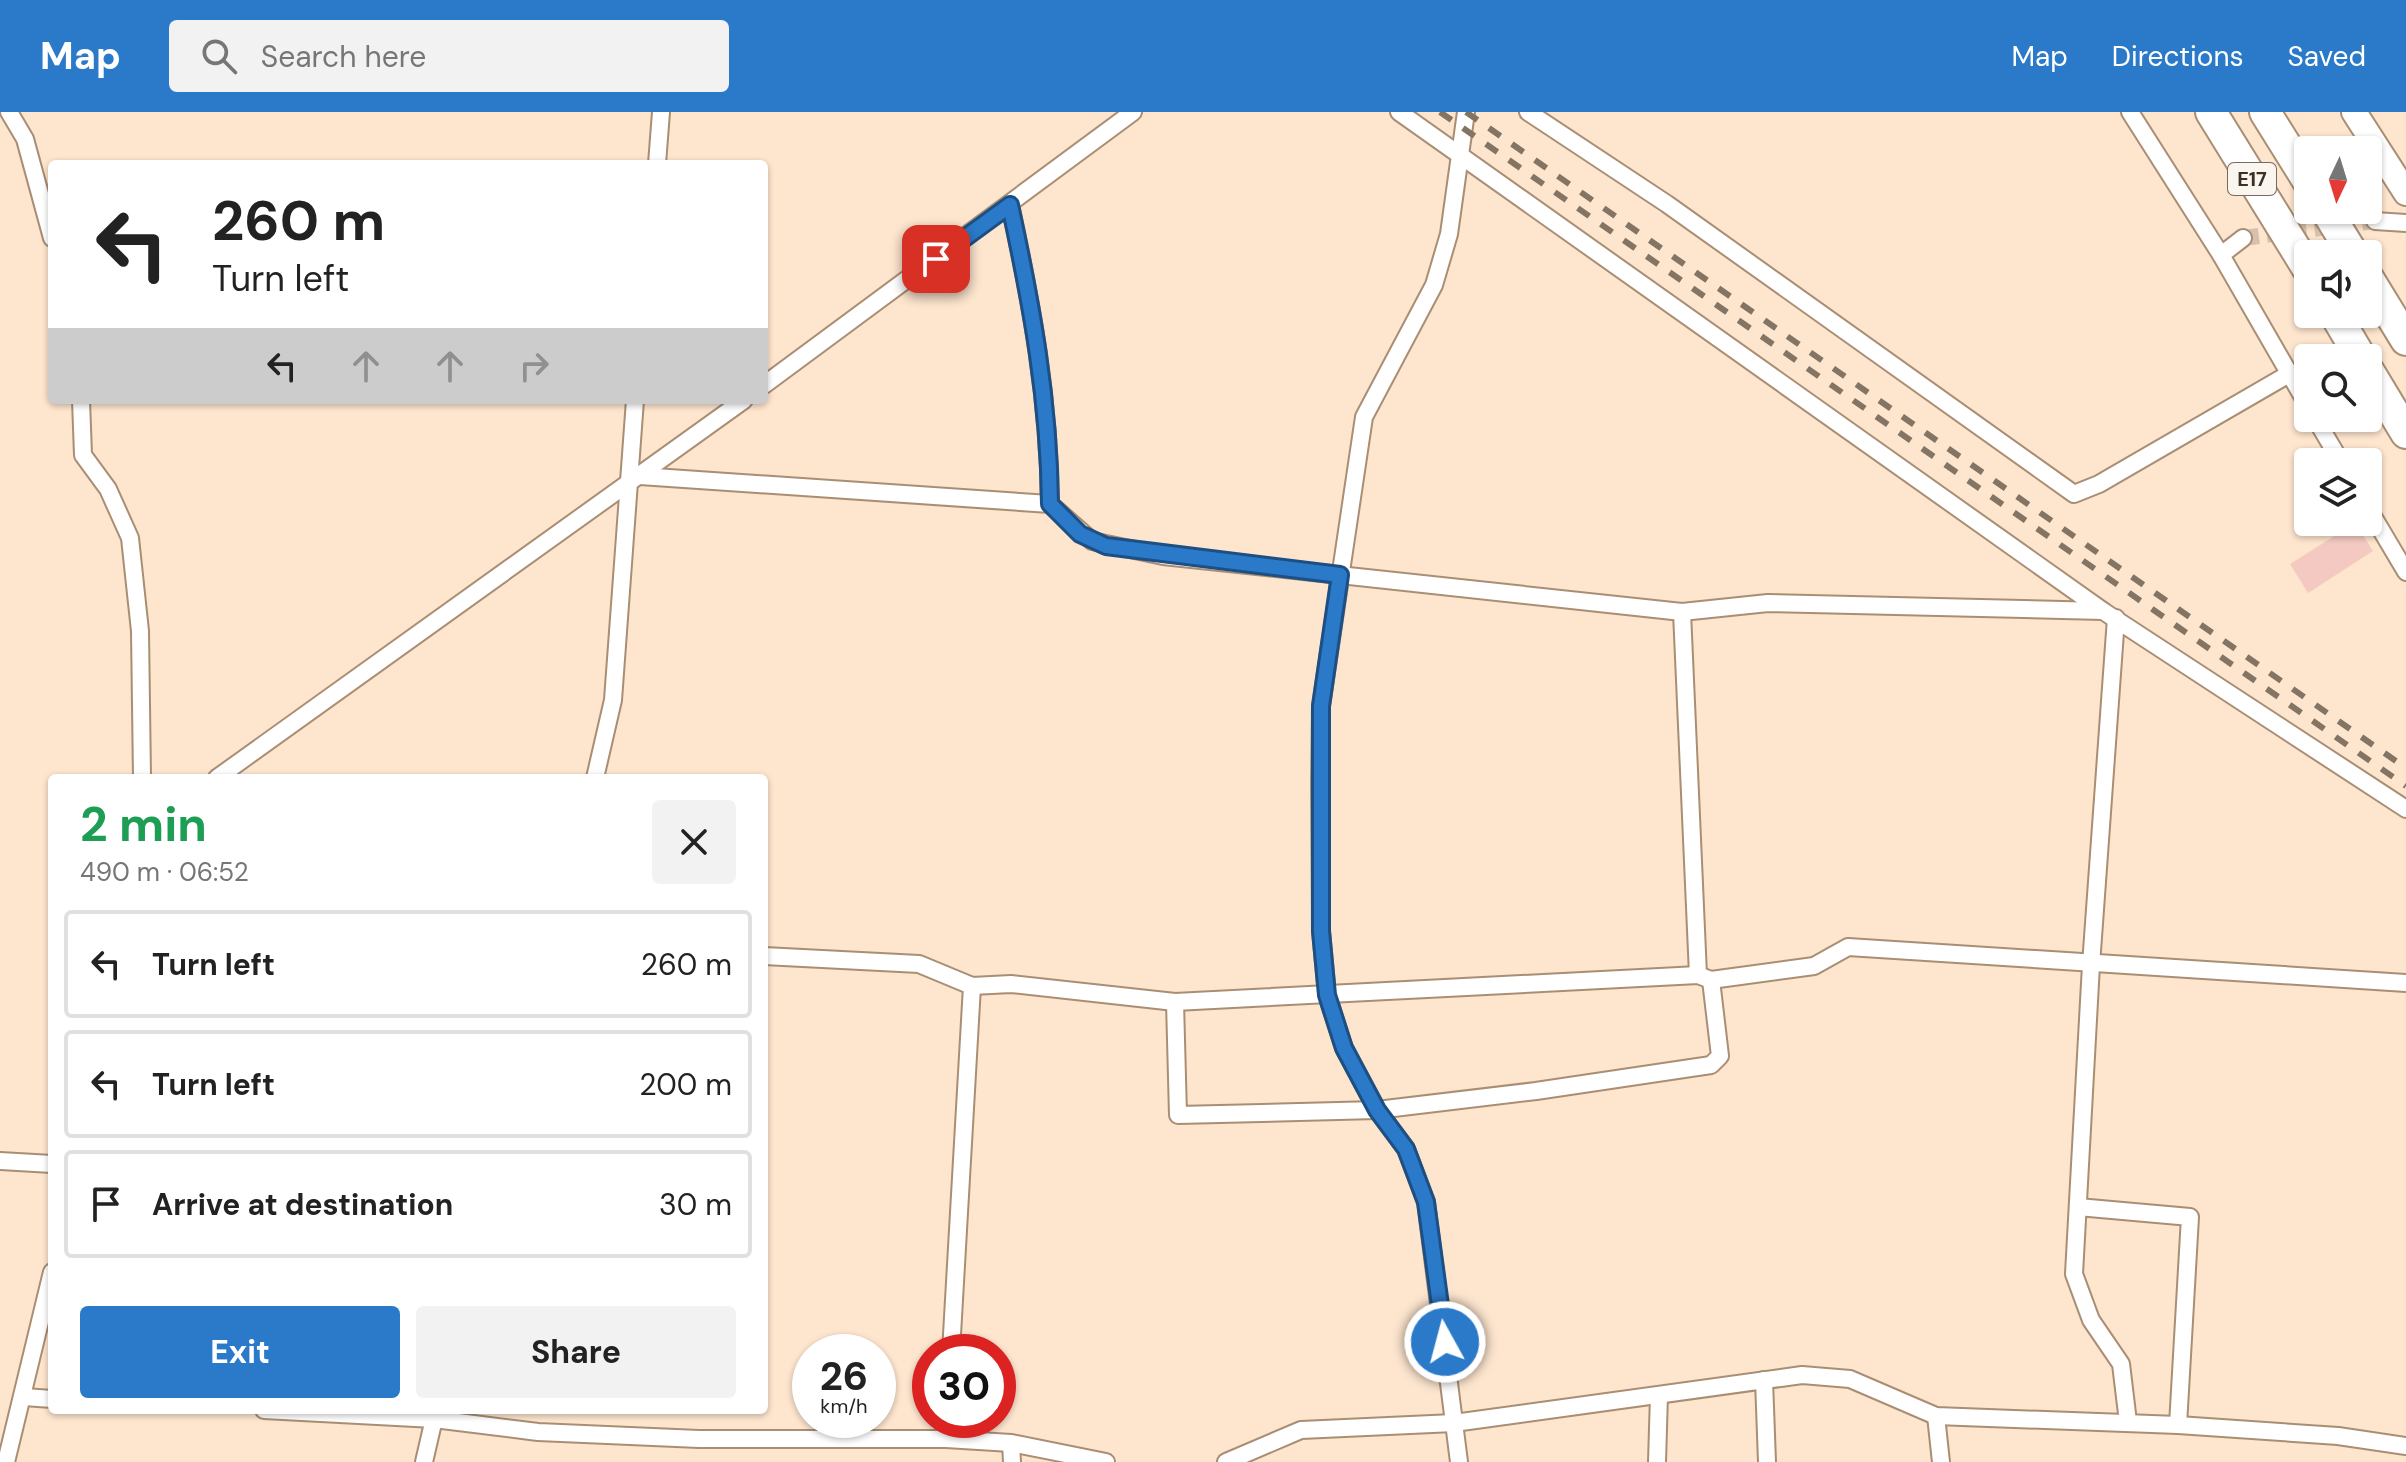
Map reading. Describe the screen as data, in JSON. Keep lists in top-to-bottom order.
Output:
{
  "streets": {
    "highway": ["E17"]
  },
  "north": "bottom",
  "page": {
    "header": "Map",
    "search": "Search here",
    "nav": ["Map", "Directions", "Saved"],
    "turn": ["260 m", "Turn left"],
    "heading": ["2 min", "490 m · 06:52"],
    "list": [
      {
        "name": "Turn left",
        "value": "260 m"
      },
      {
        "name": "Turn left",
        "value": "200 m"
      },
      {
        "name": "Arrive at destination",
        "value": "30 m"
      }
    ],
    "buttons": ["Exit", "Share"],
    "speed": "26 km/h",
    "limit": "30"
  }
}
